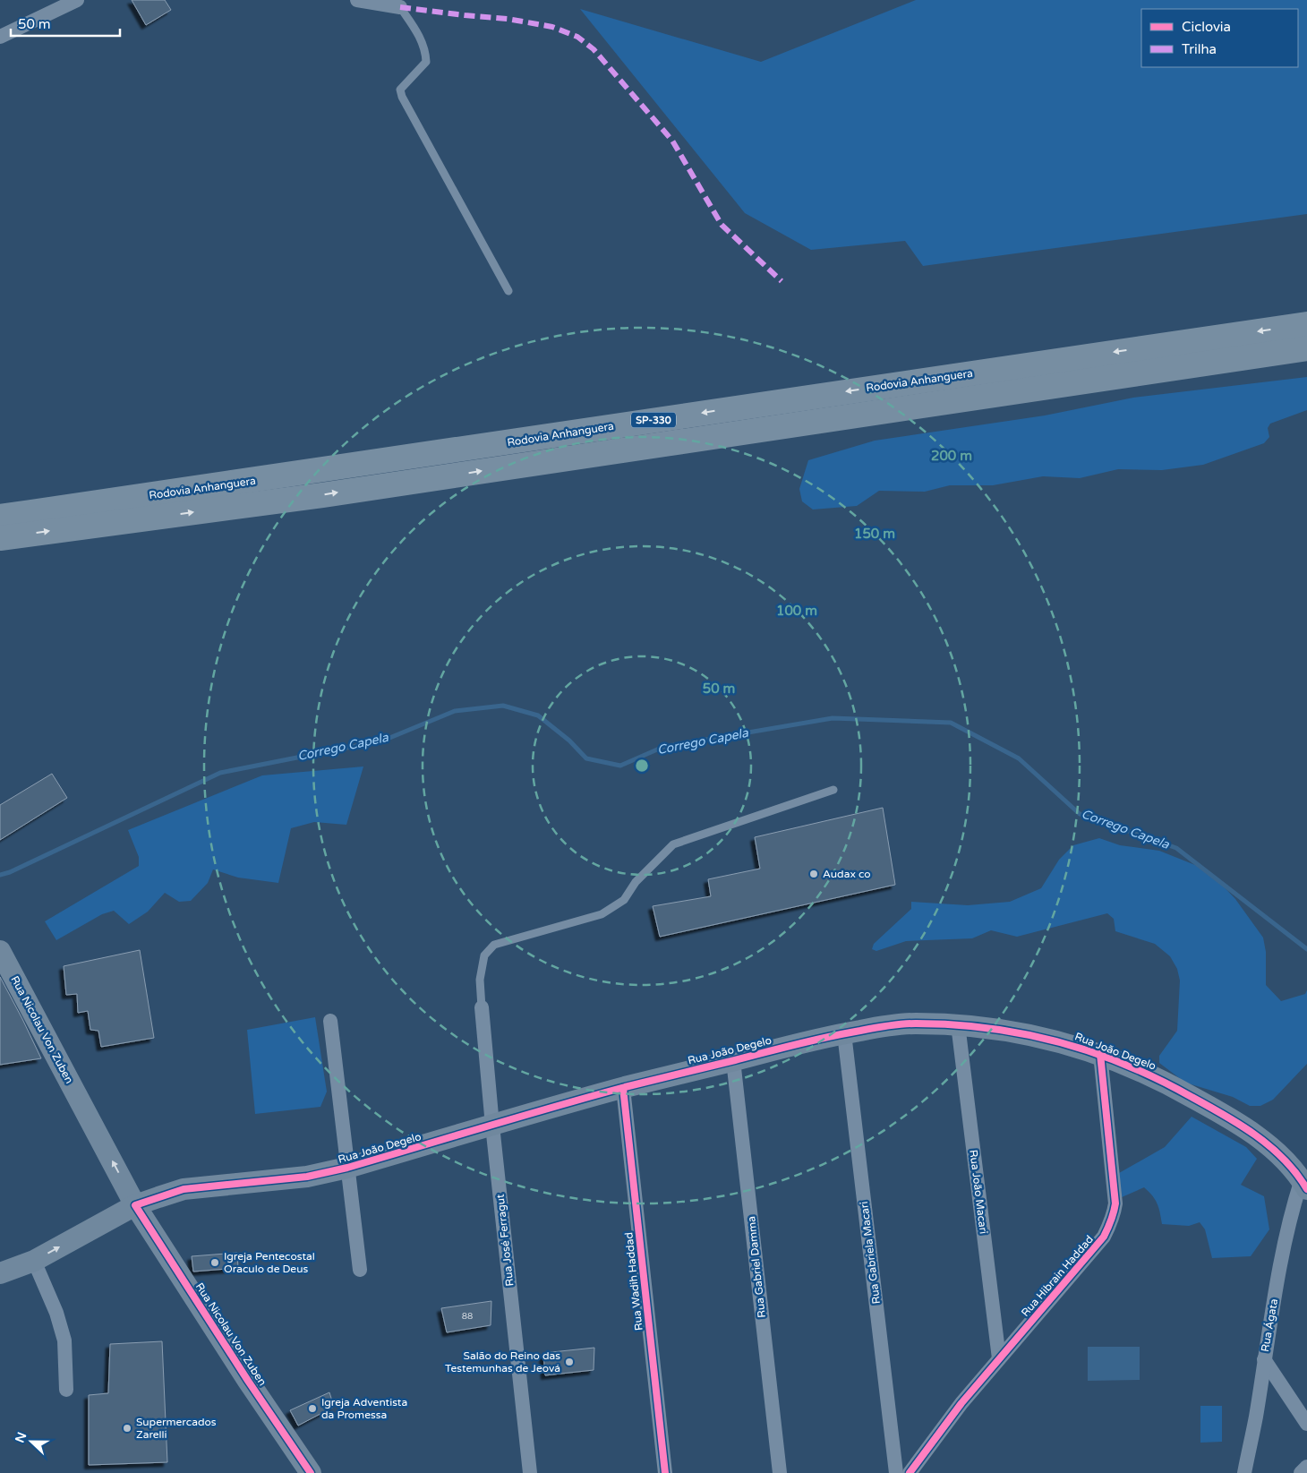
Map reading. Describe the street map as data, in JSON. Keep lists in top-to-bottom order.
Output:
{
  "streets": {
    "highway": ["Rodovia Anhanguera", "SP-330"],
    "street": [
      "Rua Nicolau Von Zuben",
      "Rua João Degelo",
      "Rua João Macari",
      "Rua José Ferragut",
      "Rua Gabriela Macari",
      "Rua Gabriel Damma",
      "Rua Hibrain Haddad",
      "Rua Wadih Haddad",
      "Rua Ágata"
    ]
  },
  "crossings": [
    ["Rua Nicolau Von Zuben", "Rua João Degelo"],
    ["Rua João Degelo", "Rua João Macari"],
    ["Rua João Degelo", "Rua José Ferragut"],
    ["Rua João Degelo", "Rua Gabriela Macari"],
    ["Rua João Degelo", "Rua Gabriel Damma"],
    ["Rua João Degelo", "Rua Hibrain Haddad"],
    ["Rua João Degelo", "Rua Wadih Haddad"],
    ["Rua João Degelo", "Rua Ágata"],
    ["Rua João Macari", "Rua Hibrain Haddad"]
  ],
  "one_way": ["Rua Nicolau Von Zuben"],
  "water": ["Corrego Capela"],
  "places": [
    "Audax co",
    "Igreja Pentecostal Oraculo de Deus",
    "Salão do Reino das Testemunhas de Jeová",
    "Igreja Adventista da Promessa",
    "Supermercados Zarelli"
  ],
  "house_numbers": ["88"],
  "legend": ["Ciclovia", "Trilha"],
  "scale_bar": "50 m",
  "north": "left",
  "rings": [
    "200 m",
    "150 m",
    "100 m",
    "50 m"
  ]
}
